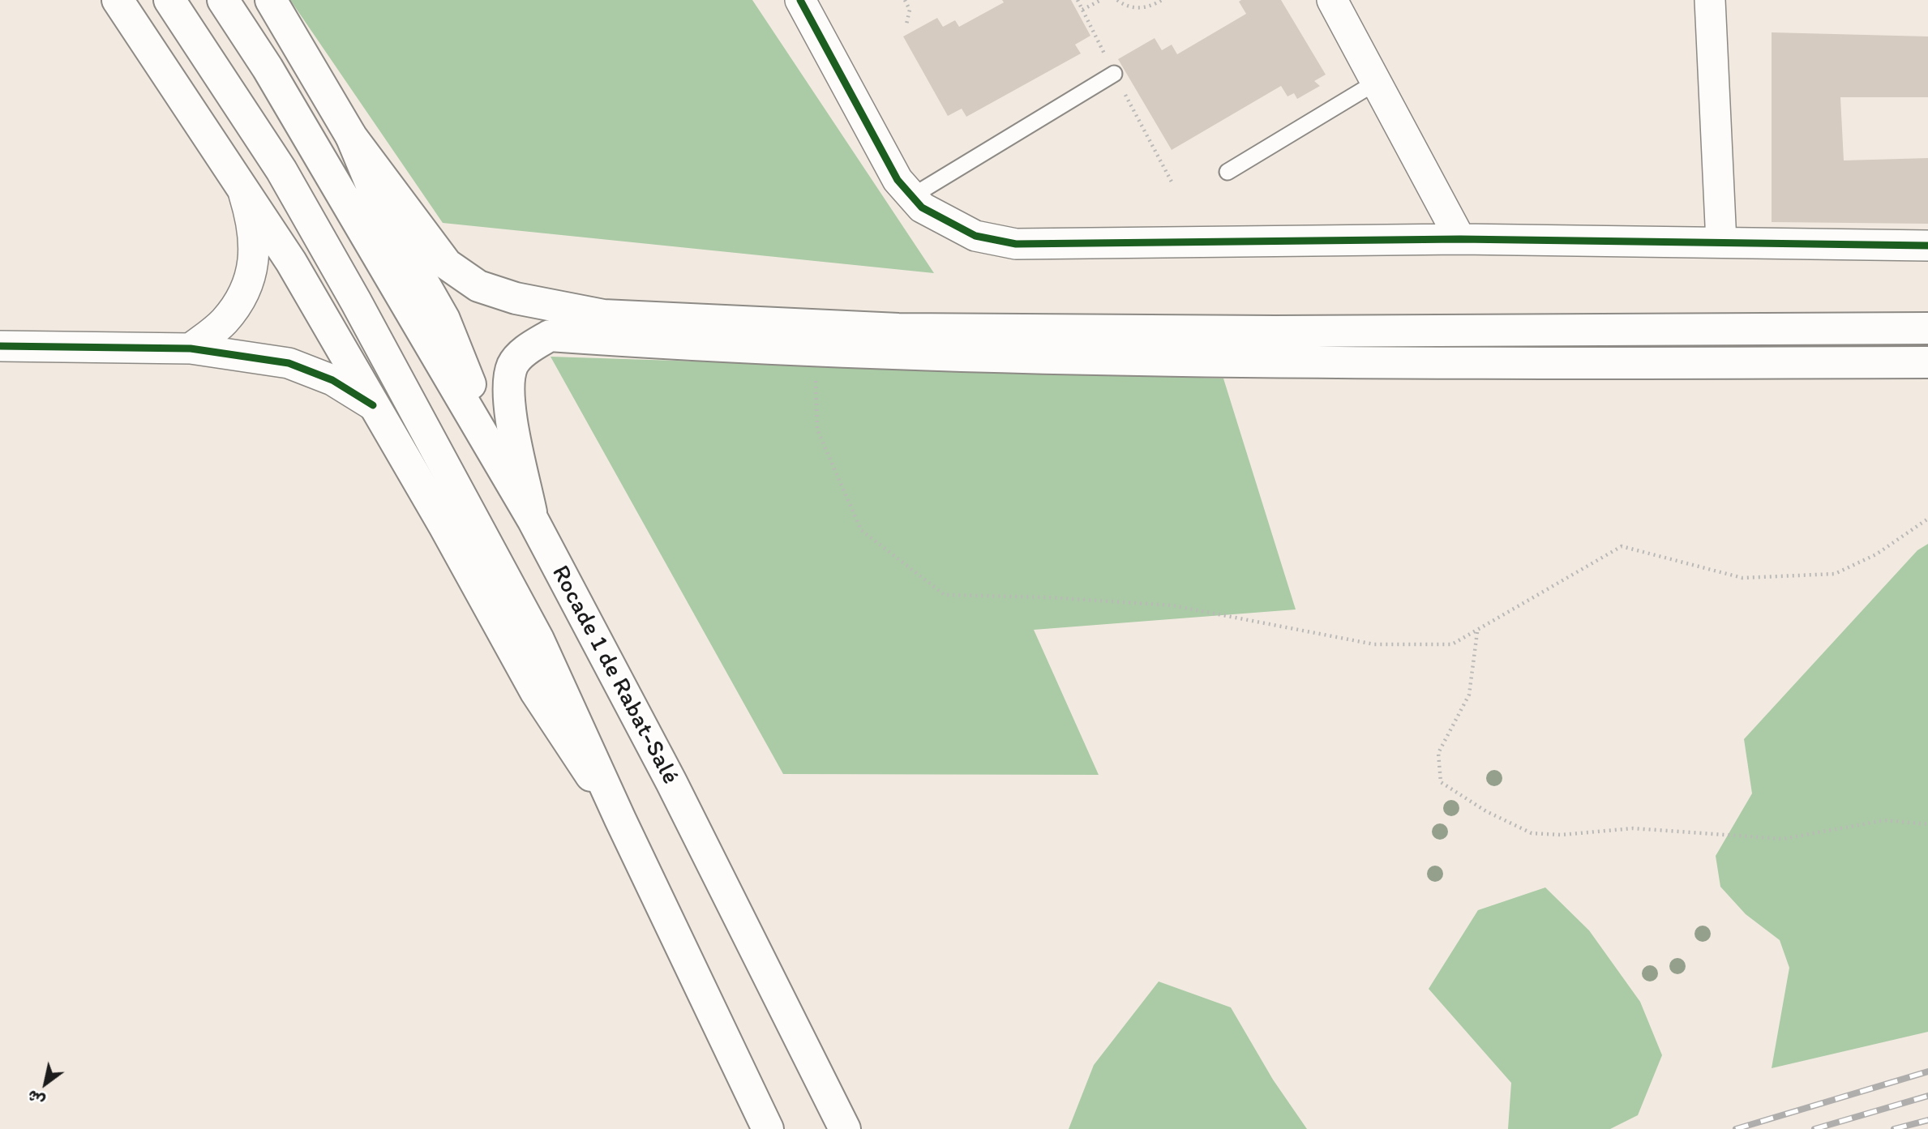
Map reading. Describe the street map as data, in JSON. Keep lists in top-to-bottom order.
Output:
{
  "streets": {
    "main road": ["Rocade 1 de Rabat-Salé"]
  },
  "north": "bottom left"
}
